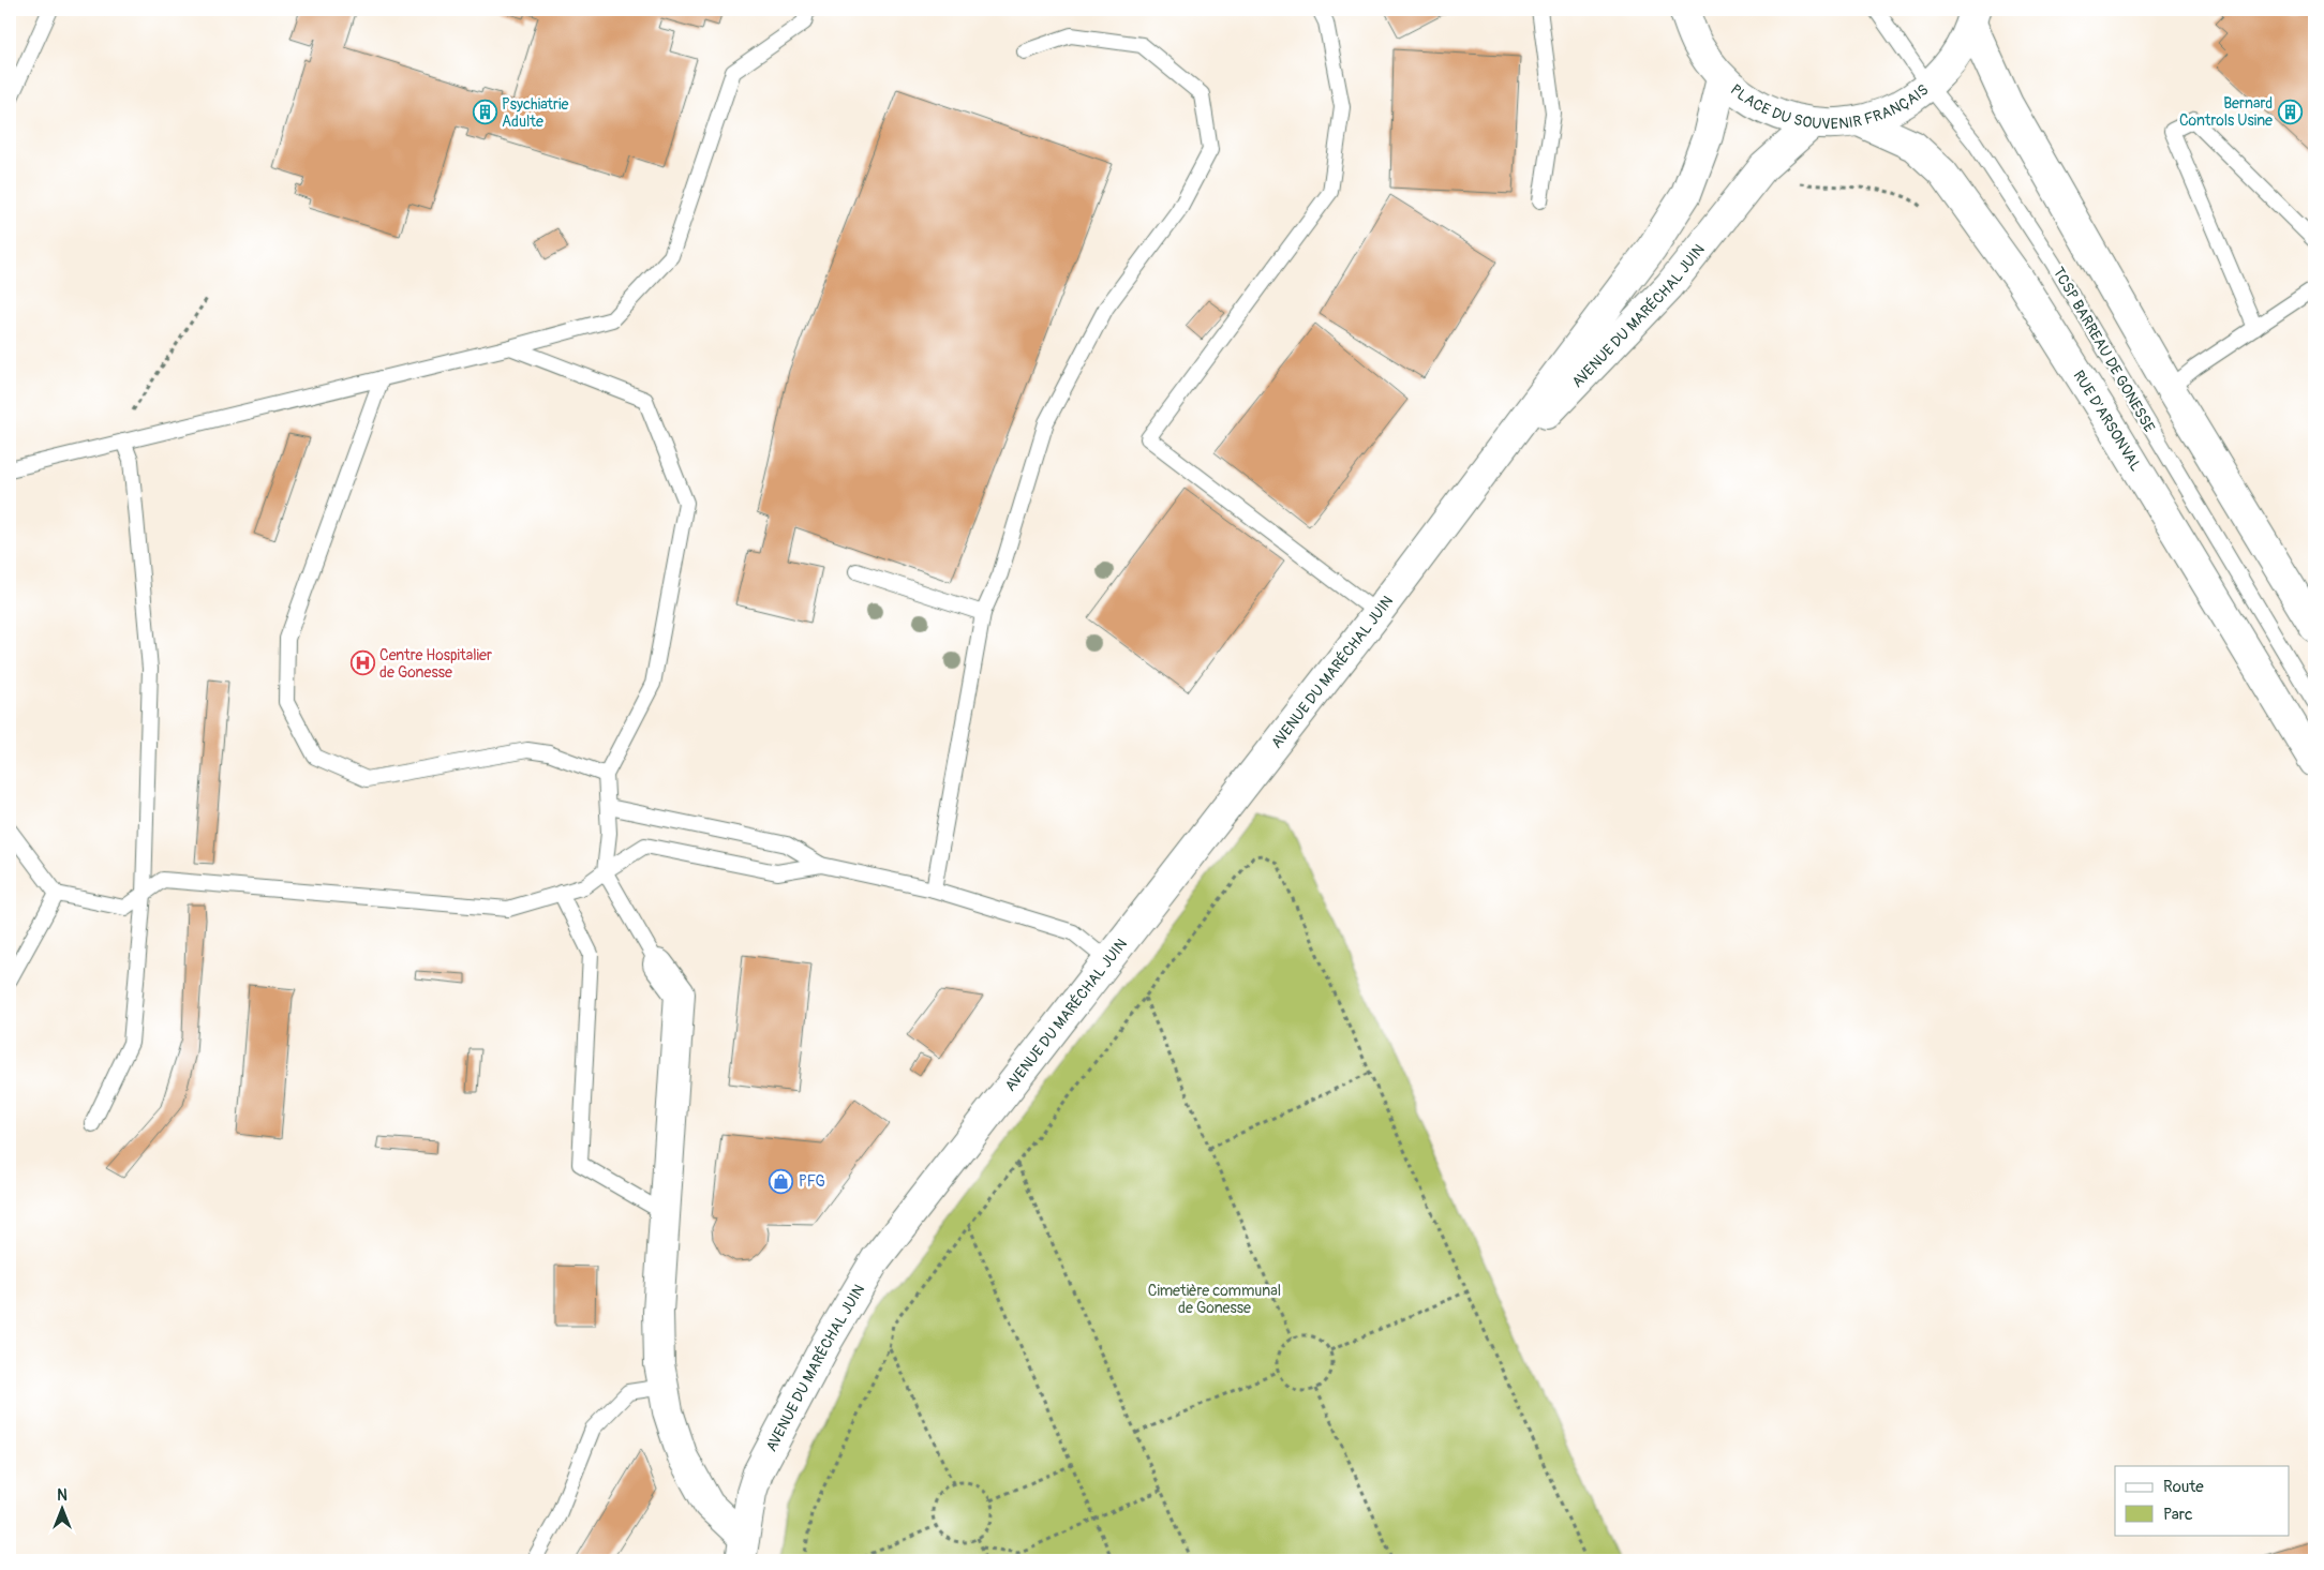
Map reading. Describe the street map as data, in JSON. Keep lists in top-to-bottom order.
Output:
{
  "streets": {
    "street": ["PLACE DU SOUVENIR FRANÇAIS", "AVENUE DU MARÉCHAL JUIN", "RUE D'ARSONVAL"],
    "lane": ["TCSP BARREAU DE GONESSE"]
  },
  "crossings": [
    ["PLACE DU SOUVENIR FRANÇAIS", "AVENUE DU MARÉCHAL JUIN"],
    ["PLACE DU SOUVENIR FRANÇAIS", "TCSP BARREAU DE GONESSE"],
    ["PLACE DU SOUVENIR FRANÇAIS", "RUE D'ARSONVAL"]
  ],
  "parks": ["Cimetière communal de Gonesse"],
  "places": {
    "building": ["Bernard Controls Usine", "Psychiatrie Adulte"],
    "hospital": ["Centre Hospitalier de Gonesse"],
    "shop": ["PFG"]
  },
  "legend": ["Route", "Parc"],
  "north": "top"
}
